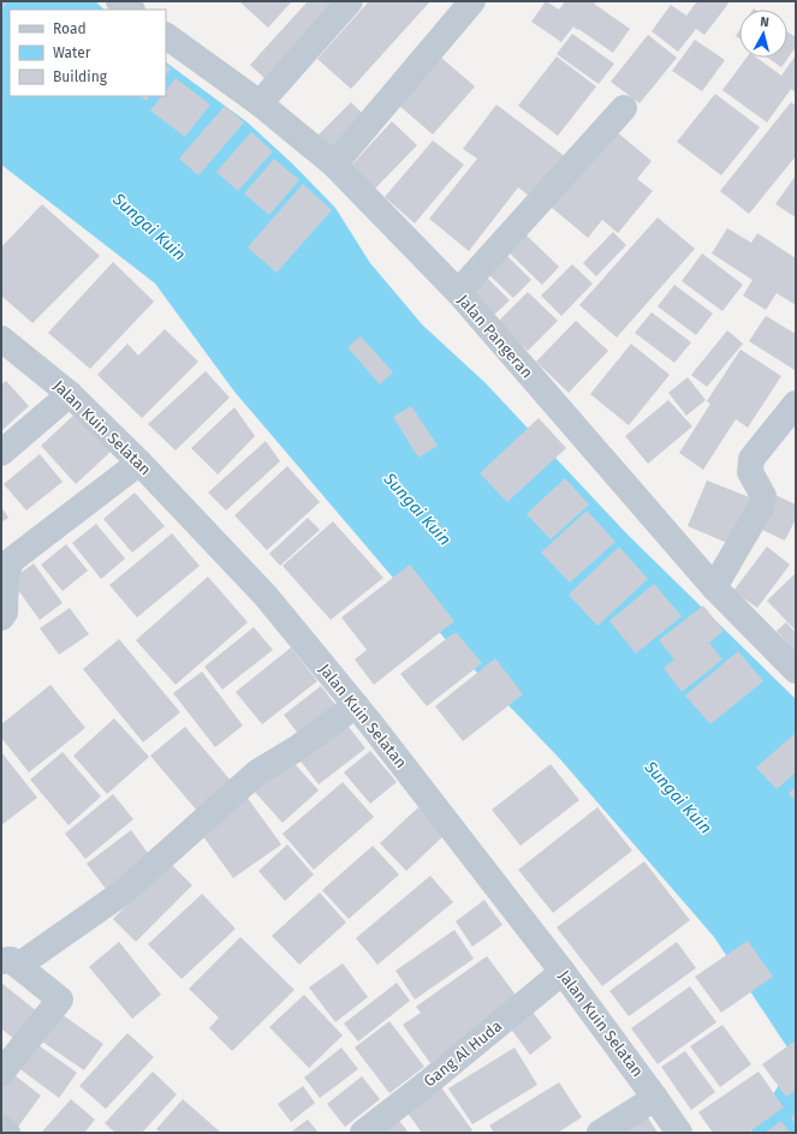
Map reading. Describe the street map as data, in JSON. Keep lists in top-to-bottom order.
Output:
{
  "streets": {
    "street": ["Jalan Pangeran", "Jalan Kuin Selatan", "Gang Al Huda"]
  },
  "crossings": [
    ["Jalan Kuin Selatan", "Gang Al Huda"]
  ],
  "water": ["Sungai Kuin"],
  "legend": ["Road", "Water", "Building"],
  "north": "top"
}
